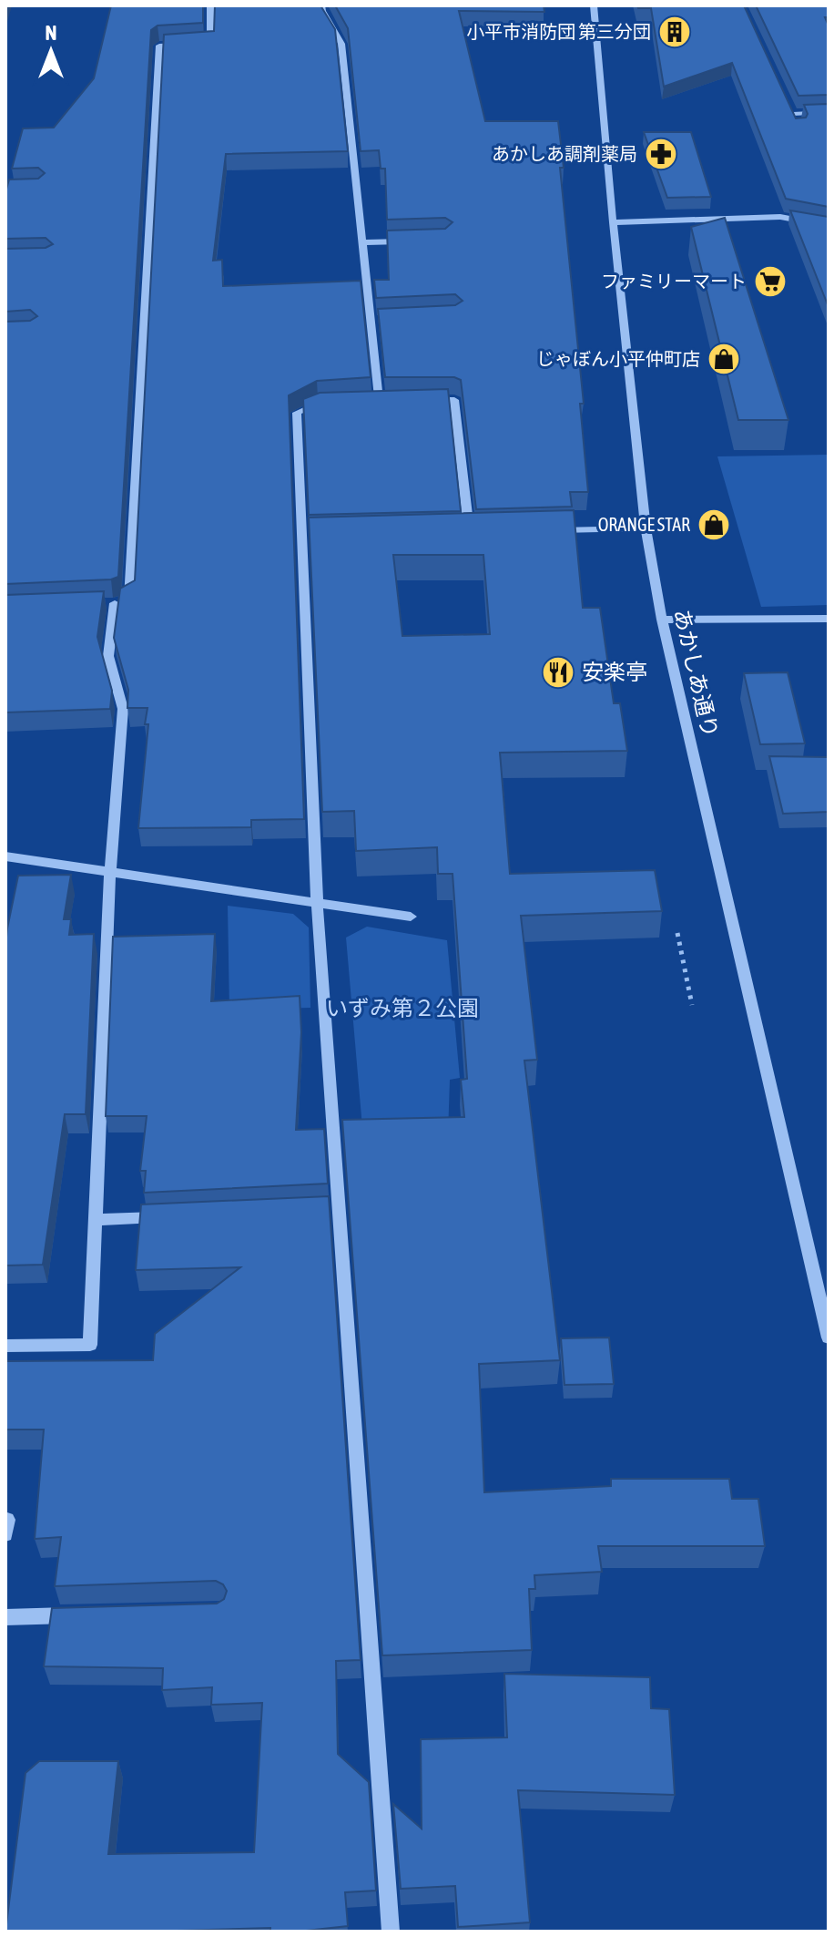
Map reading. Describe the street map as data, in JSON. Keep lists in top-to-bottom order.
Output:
{
  "streets": {
    "street": ["あかしあ通り"]
  },
  "parks": ["いずみ第２公園"],
  "places": {
    "building": ["小平市消防団 第三分団"],
    "pharmacy": ["あかしあ調剤薬局"],
    "supermarket": ["ファミリーマート"],
    "shop": ["じゃぼん小平仲町店", "ORANGE STAR"],
    "restaurant": ["安楽亭"]
  },
  "north": "top"
}
